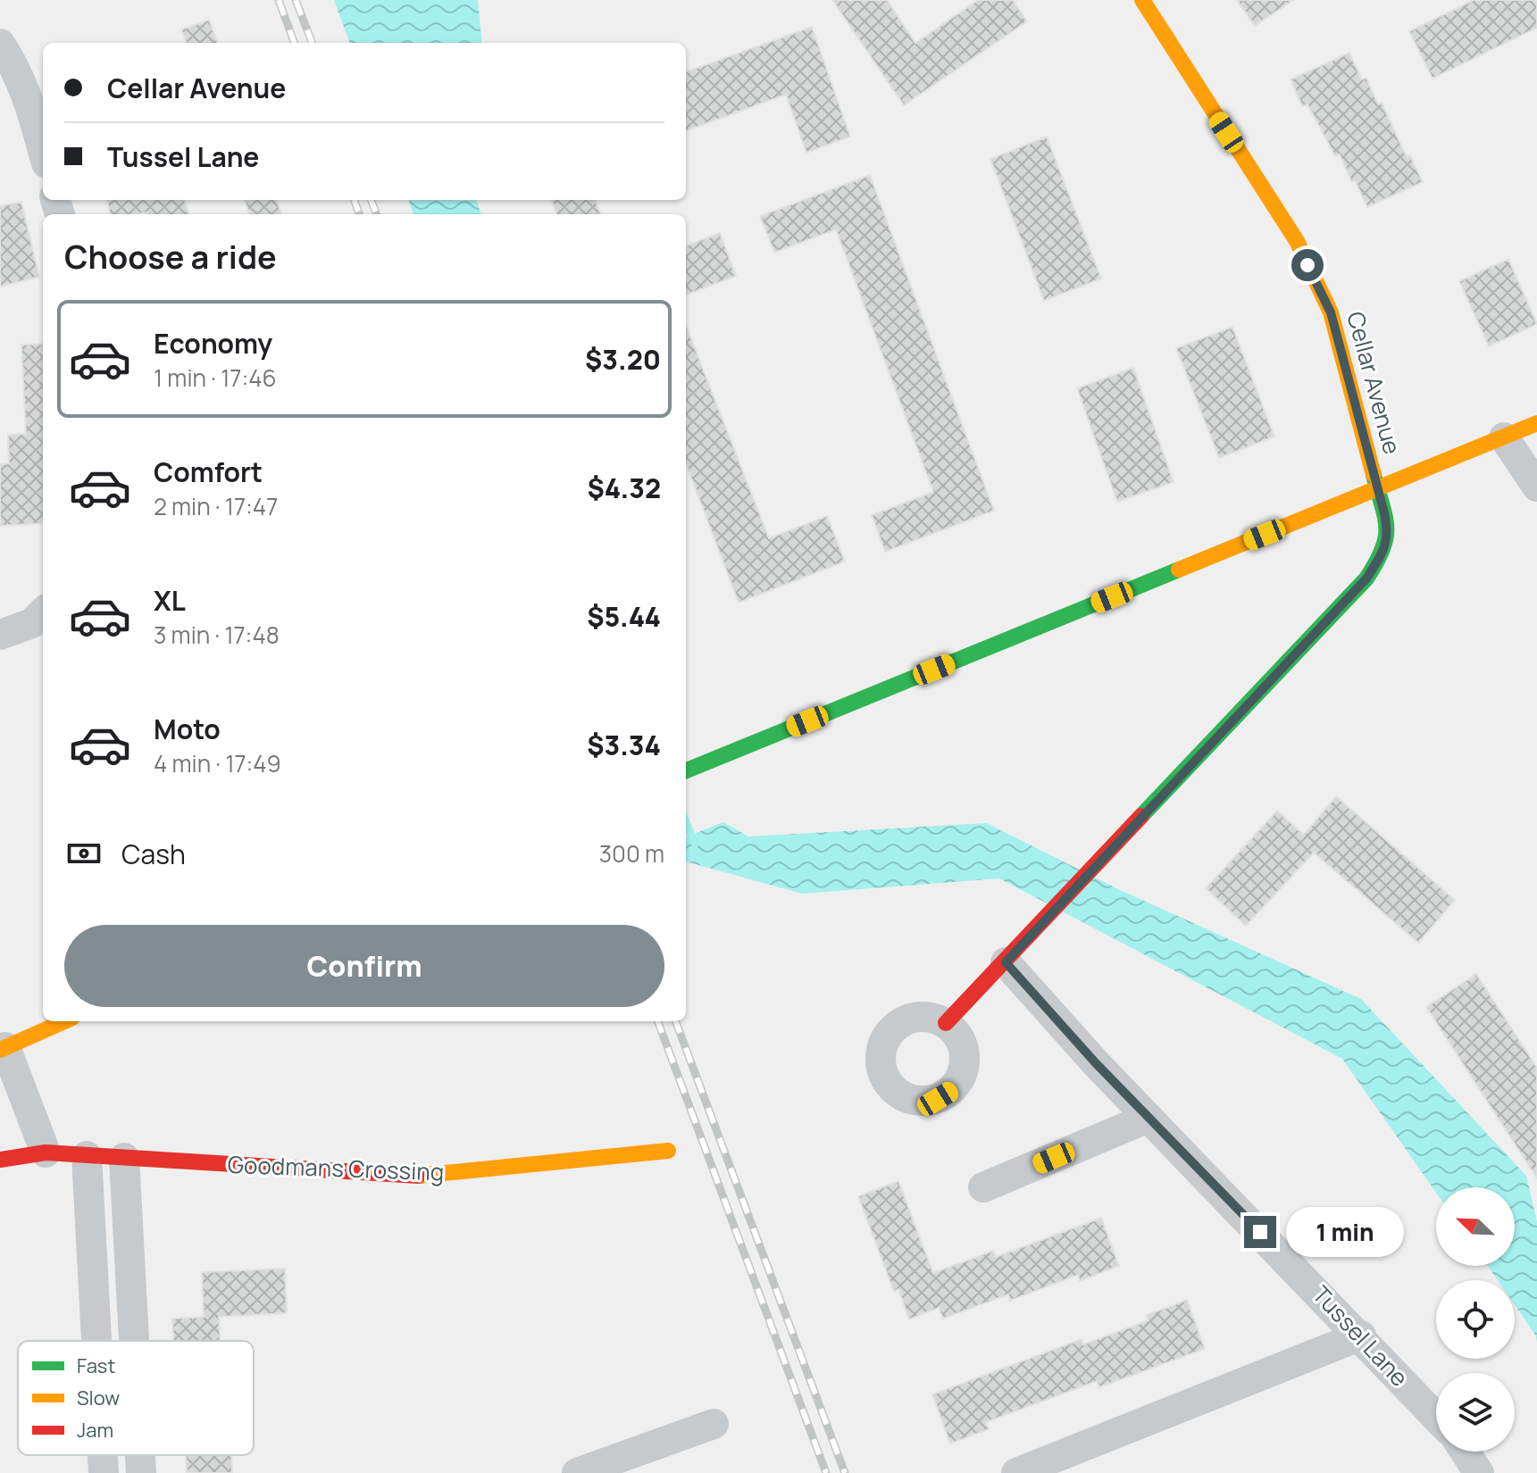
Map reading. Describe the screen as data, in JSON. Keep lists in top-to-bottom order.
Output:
{
  "streets": {
    "street": ["Cellar Avenue", "Goodmans Crossing", "Tussel Lane"]
  },
  "legend": ["Fast", "Slow", "Jam"],
  "north": "top left",
  "page": {
    "banner": ["Cellar Avenue", "Tussel Lane"],
    "heading": "Choose a ride",
    "list": [
      {
        "name": "Economy",
        "note": "1 min · 17:46",
        "value": "$3.20"
      },
      {
        "name": "Comfort",
        "note": "2 min · 17:47",
        "value": "$4.32"
      },
      {
        "name": "XL",
        "note": "3 min · 17:48",
        "value": "$5.44"
      },
      {
        "name": "Moto",
        "note": "4 min · 17:49",
        "value": "$3.34"
      }
    ],
    "pay": ["Cash", "300 m"],
    "buttons": "Confirm",
    "bubble": "1 min"
  }
}
